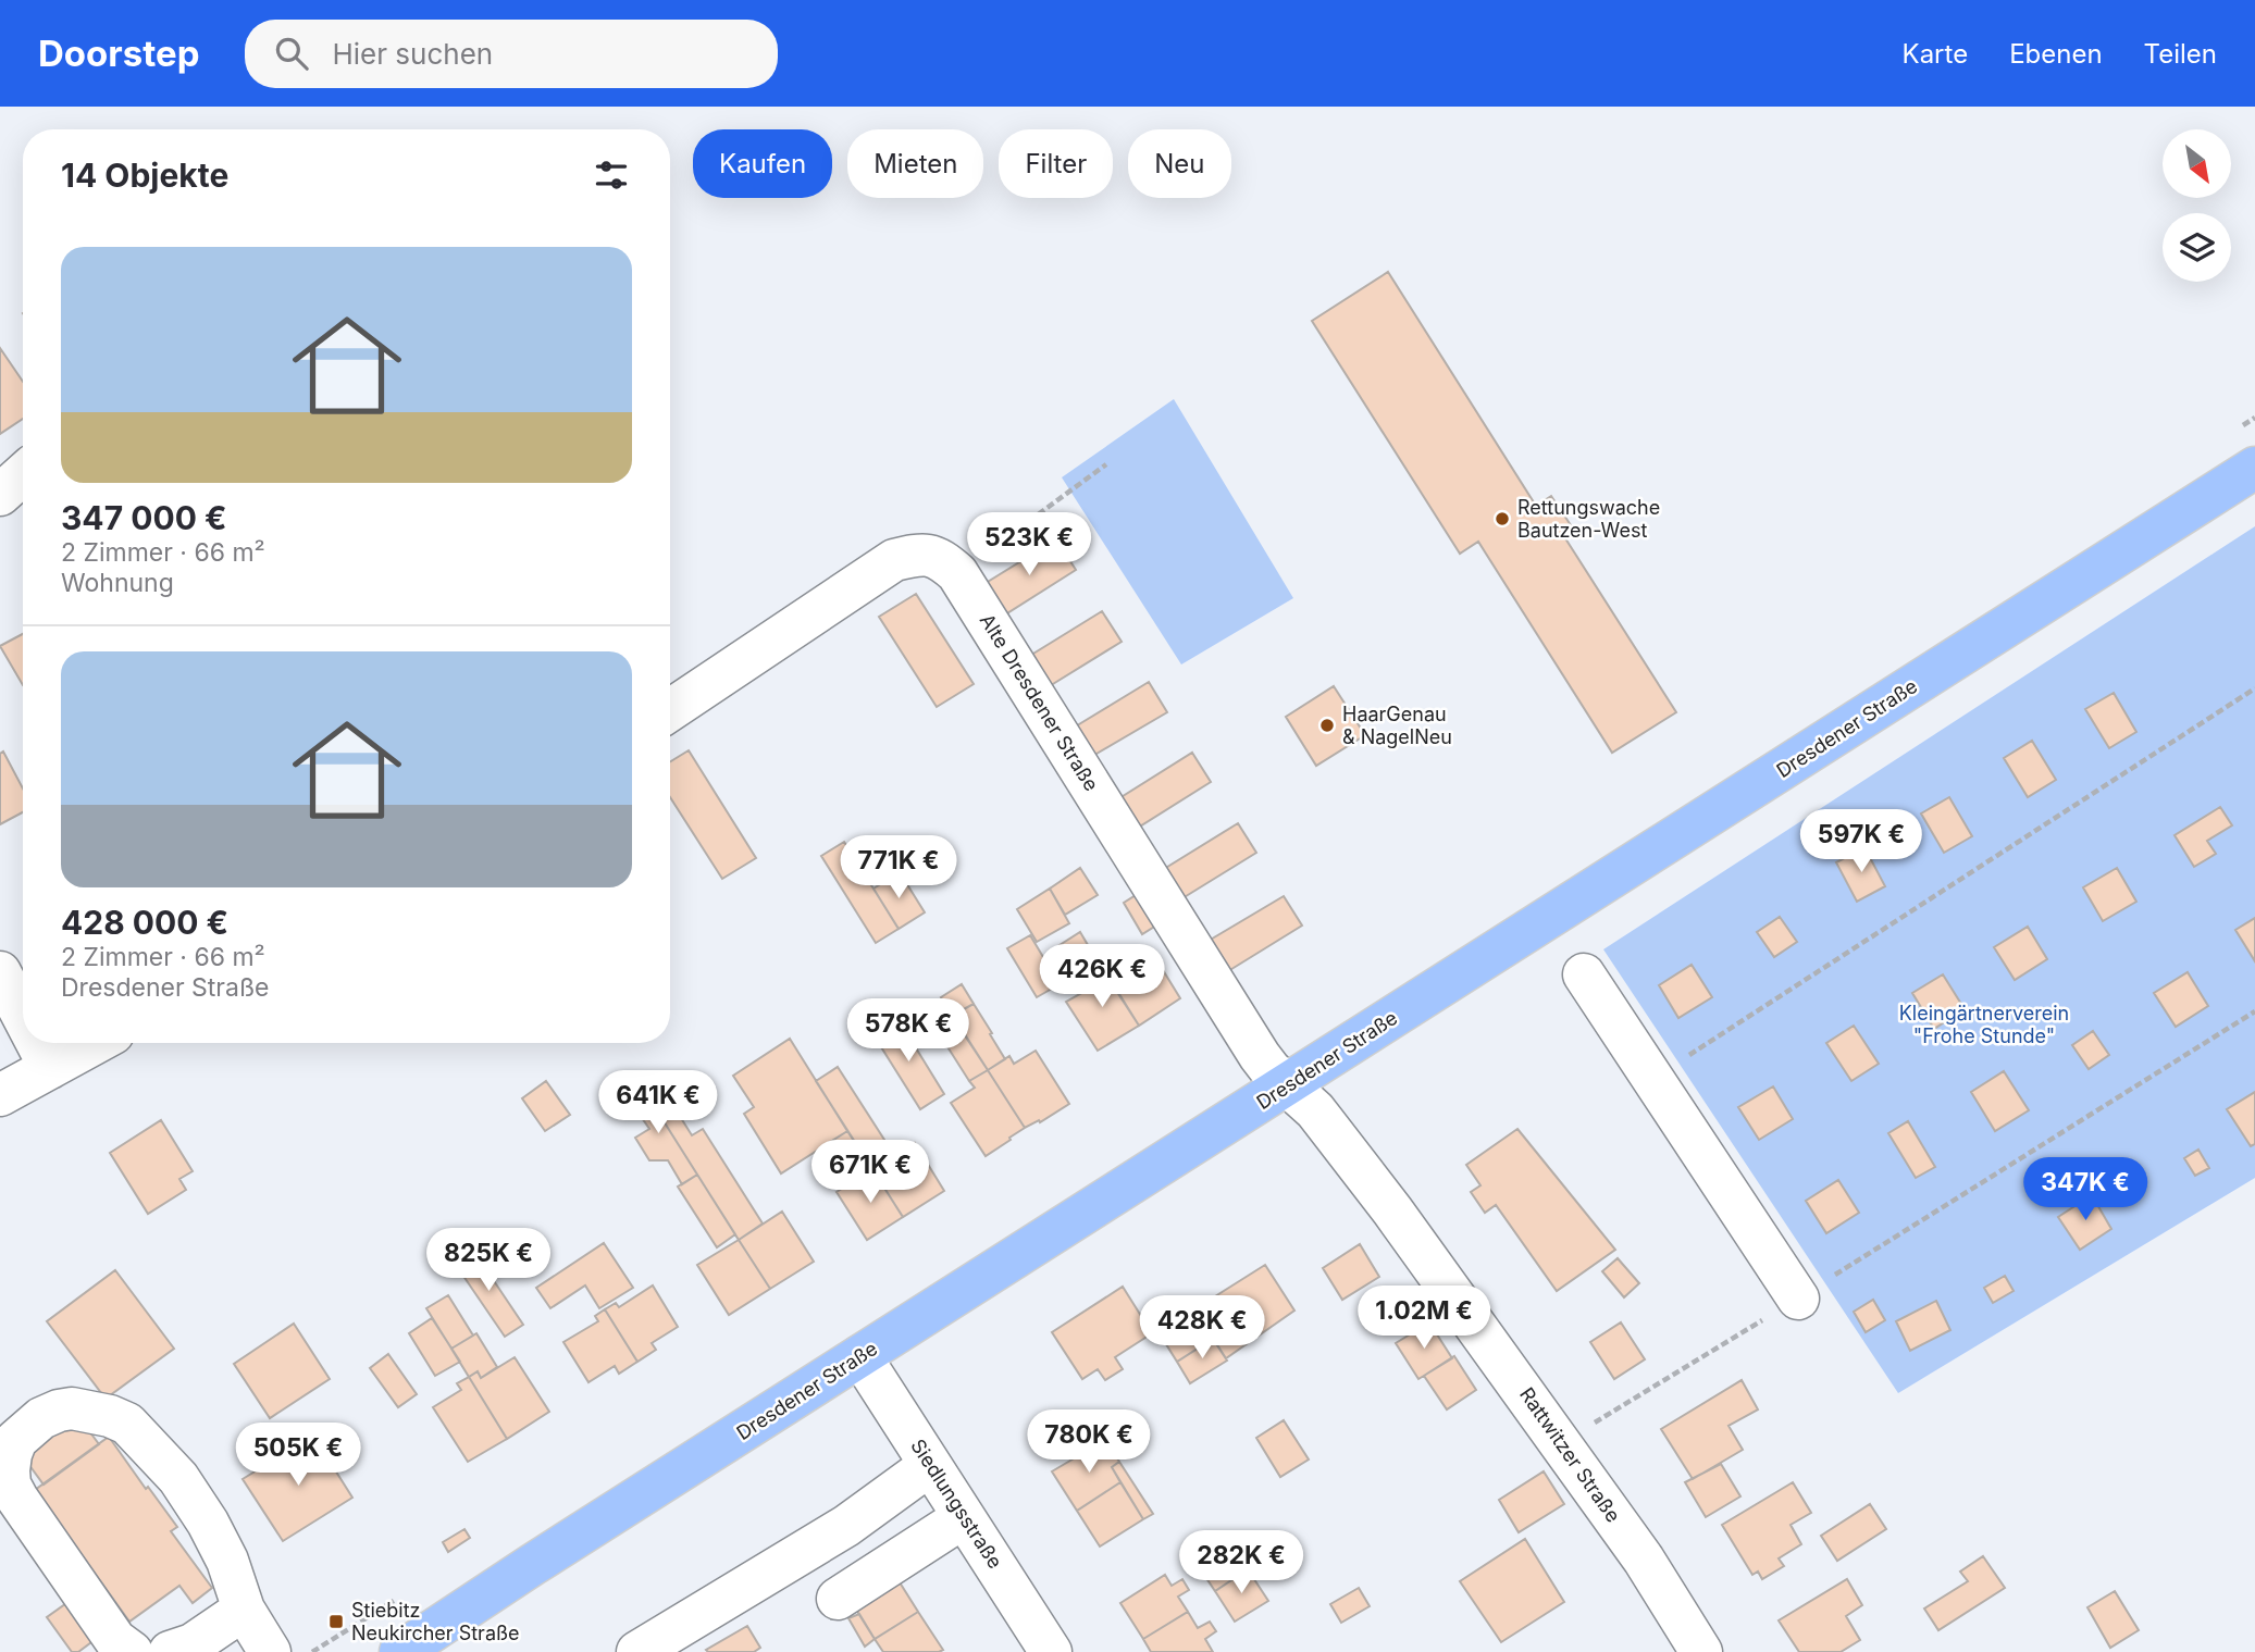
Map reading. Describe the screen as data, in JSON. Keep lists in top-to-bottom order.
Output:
{
  "streets": {
    "main road": ["Dresdener Straße"],
    "street": ["Alte Dresdener Straße", "Rattwitzer Straße", "Siedlungsstraße"]
  },
  "crossings": [
    ["Alte Dresdener Straße", "Dresdener Straße"],
    ["Alte Dresdener Straße", "Rattwitzer Straße"],
    ["Dresdener Straße", "Rattwitzer Straße"],
    ["Dresdener Straße", "Siedlungsstraße"]
  ],
  "parks": ["Kleingärtnerverein \"Frohe Stunde\""],
  "places": {
    "other": ["Rettungswache Bautzen-West", "HaarGenau & NagelNeu"],
    "transit": ["Stiebitz Neukircher Straße"]
  },
  "north": "bottom right",
  "page": {
    "header": "Doorstep",
    "search": "Hier suchen",
    "nav": ["Karte", "Ebenen", "Teilen"],
    "chip": [
      "Kaufen",
      "Mieten",
      "Filter",
      "Neu"
    ],
    "heading": "14 Objekte",
    "list": [
      {
        "name": "347 000 €",
        "note": "2 Zimmer · 66 m² · Wohnung"
      },
      {
        "name": "428 000 €",
        "note": "2 Zimmer · 66 m² · Dresdener Straße"
      }
    ],
    "price": [
      "523K €",
      "597K €",
      "771K €",
      "426K €",
      "578K €",
      "641K €",
      "671K €",
      "347K €",
      "825K €",
      "1.02M €",
      "428K €",
      "780K €",
      "505K €",
      "282K €"
    ]
  }
}
